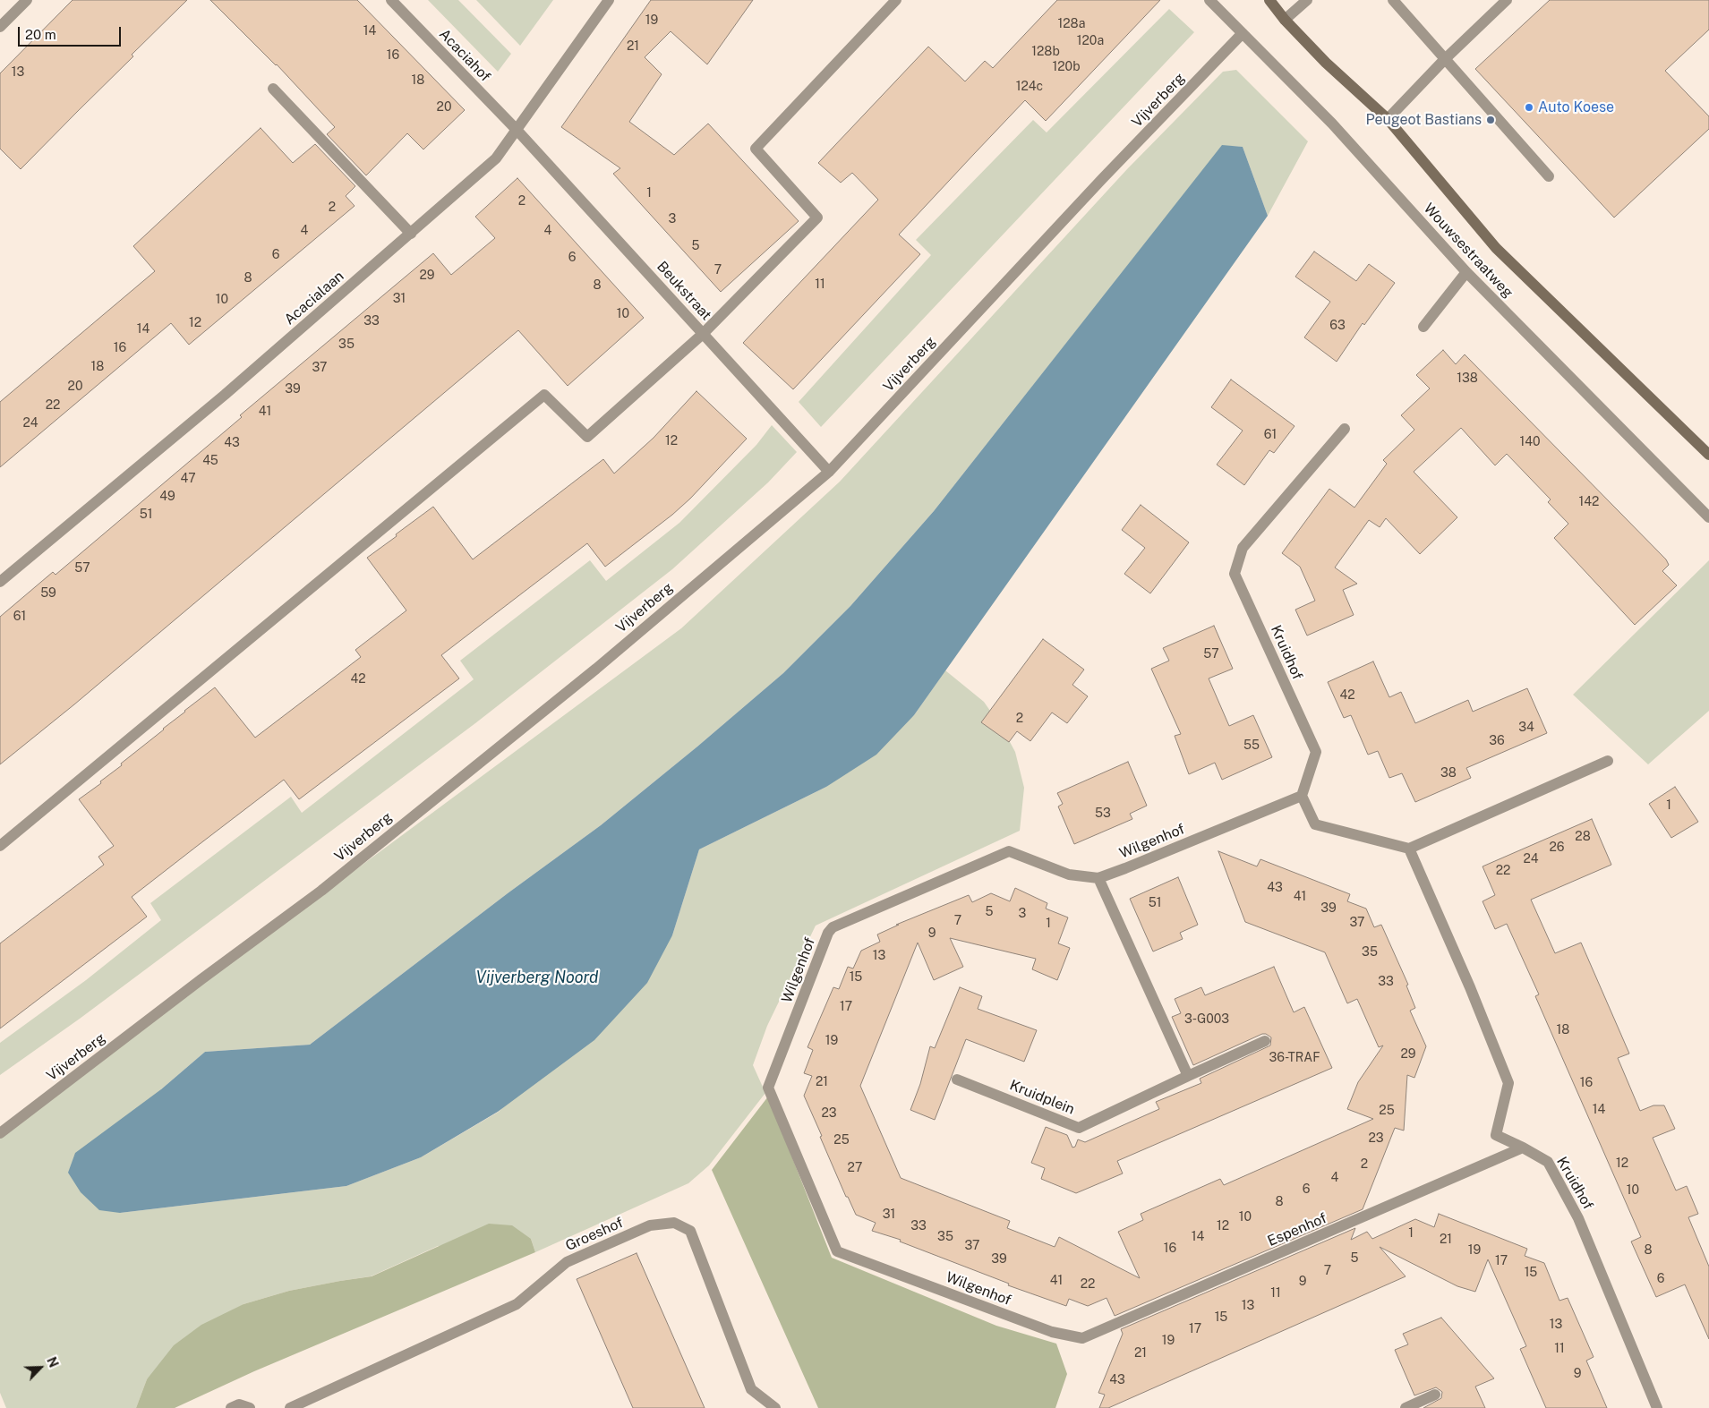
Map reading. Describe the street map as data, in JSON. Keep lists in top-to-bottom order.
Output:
{
  "streets": {
    "main road": ["Wouwsestraatweg"],
    "street": [
      "Acaciahof",
      "Vijverberg",
      "Beukstraat",
      "Acacialaan",
      "Kruidhof",
      "Wilgenhof",
      "Kruidplein",
      "Espenhof",
      "Groeshof"
    ]
  },
  "crossings": [
    ["Acaciahof", "Beukstraat"],
    ["Acaciahof", "Acacialaan"],
    ["Vijverberg", "Wouwsestraatweg"],
    ["Vijverberg", "Beukstraat"],
    ["Beukstraat", "Acacialaan"],
    ["Kruidhof", "Wilgenhof"],
    ["Kruidhof", "Espenhof"],
    ["Wilgenhof", "Espenhof"]
  ],
  "water": ["Vijverberg Noord"],
  "places": ["Auto Koese", "Peugeot Bastians"],
  "house_numbers": [
    "19",
    "128a",
    "14",
    "120a",
    "21",
    "128b",
    "16",
    "120b",
    "13",
    "18",
    "124c",
    "20",
    "1",
    "2",
    "2",
    "3",
    "4",
    "4",
    "5",
    "6",
    "6",
    "7",
    "29",
    "8",
    "11",
    "8",
    "31",
    "10",
    "10",
    "33",
    "12",
    "63",
    "14",
    "35",
    "16",
    "18",
    "37",
    "138",
    "20",
    "39",
    "22",
    "41",
    "24",
    "61",
    "12",
    "140",
    "43",
    "45",
    "47",
    "49",
    "142",
    "51",
    "57",
    "59",
    "61",
    "57",
    "42",
    "42",
    "2",
    "34",
    "36",
    "55",
    "38",
    "1",
    "53",
    "28",
    "26",
    "24",
    "22",
    "43",
    "41",
    "51",
    "39",
    "5",
    "3",
    "7",
    "37",
    "1",
    "9",
    "35",
    "13",
    "15",
    "33",
    "17",
    "3-G003",
    "18",
    "19",
    "29",
    "36-TRAF",
    "21",
    "16",
    "14",
    "25",
    "23",
    "23",
    "25",
    "12",
    "2",
    "27",
    "4",
    "6",
    "10",
    "8",
    "31",
    "10",
    "33",
    "12",
    "1",
    "35",
    "14",
    "21",
    "37",
    "16",
    "19",
    "8",
    "5",
    "39",
    "17",
    "7",
    "15",
    "6",
    "41",
    "9",
    "22",
    "11",
    "13",
    "15",
    "13",
    "17",
    "19",
    "11",
    "21",
    "9",
    "43"
  ],
  "scale_bar": "20 m",
  "north": "top right"
}
